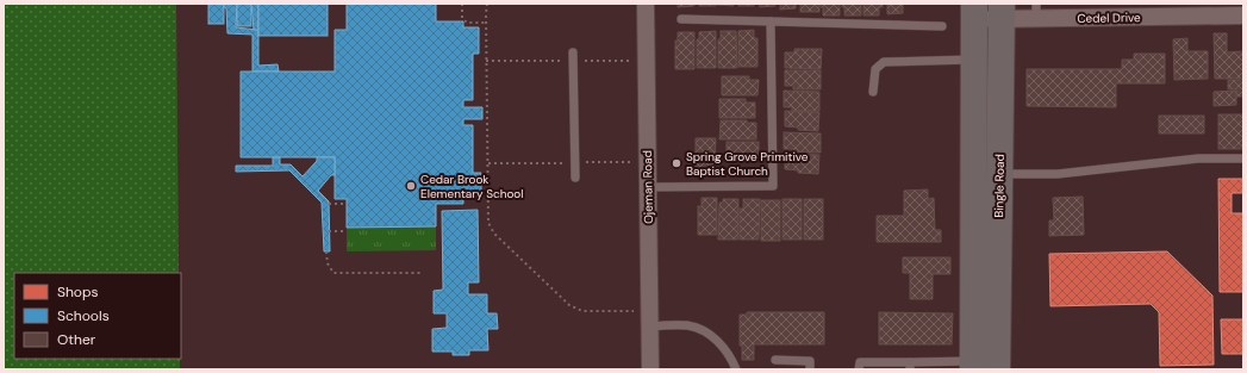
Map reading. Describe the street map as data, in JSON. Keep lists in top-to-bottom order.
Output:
{
  "streets": {
    "main road": ["Bingle Road"],
    "street": ["Cedel Drive", "Ojeman Road"]
  },
  "crossings": [
    ["Cedel Drive", "Bingle Road"]
  ],
  "places": ["Spring Grove Primitive Baptist Church", "Cedar Brook Elementary School"],
  "legend": ["Shops", "Schools", "Other"]
}
